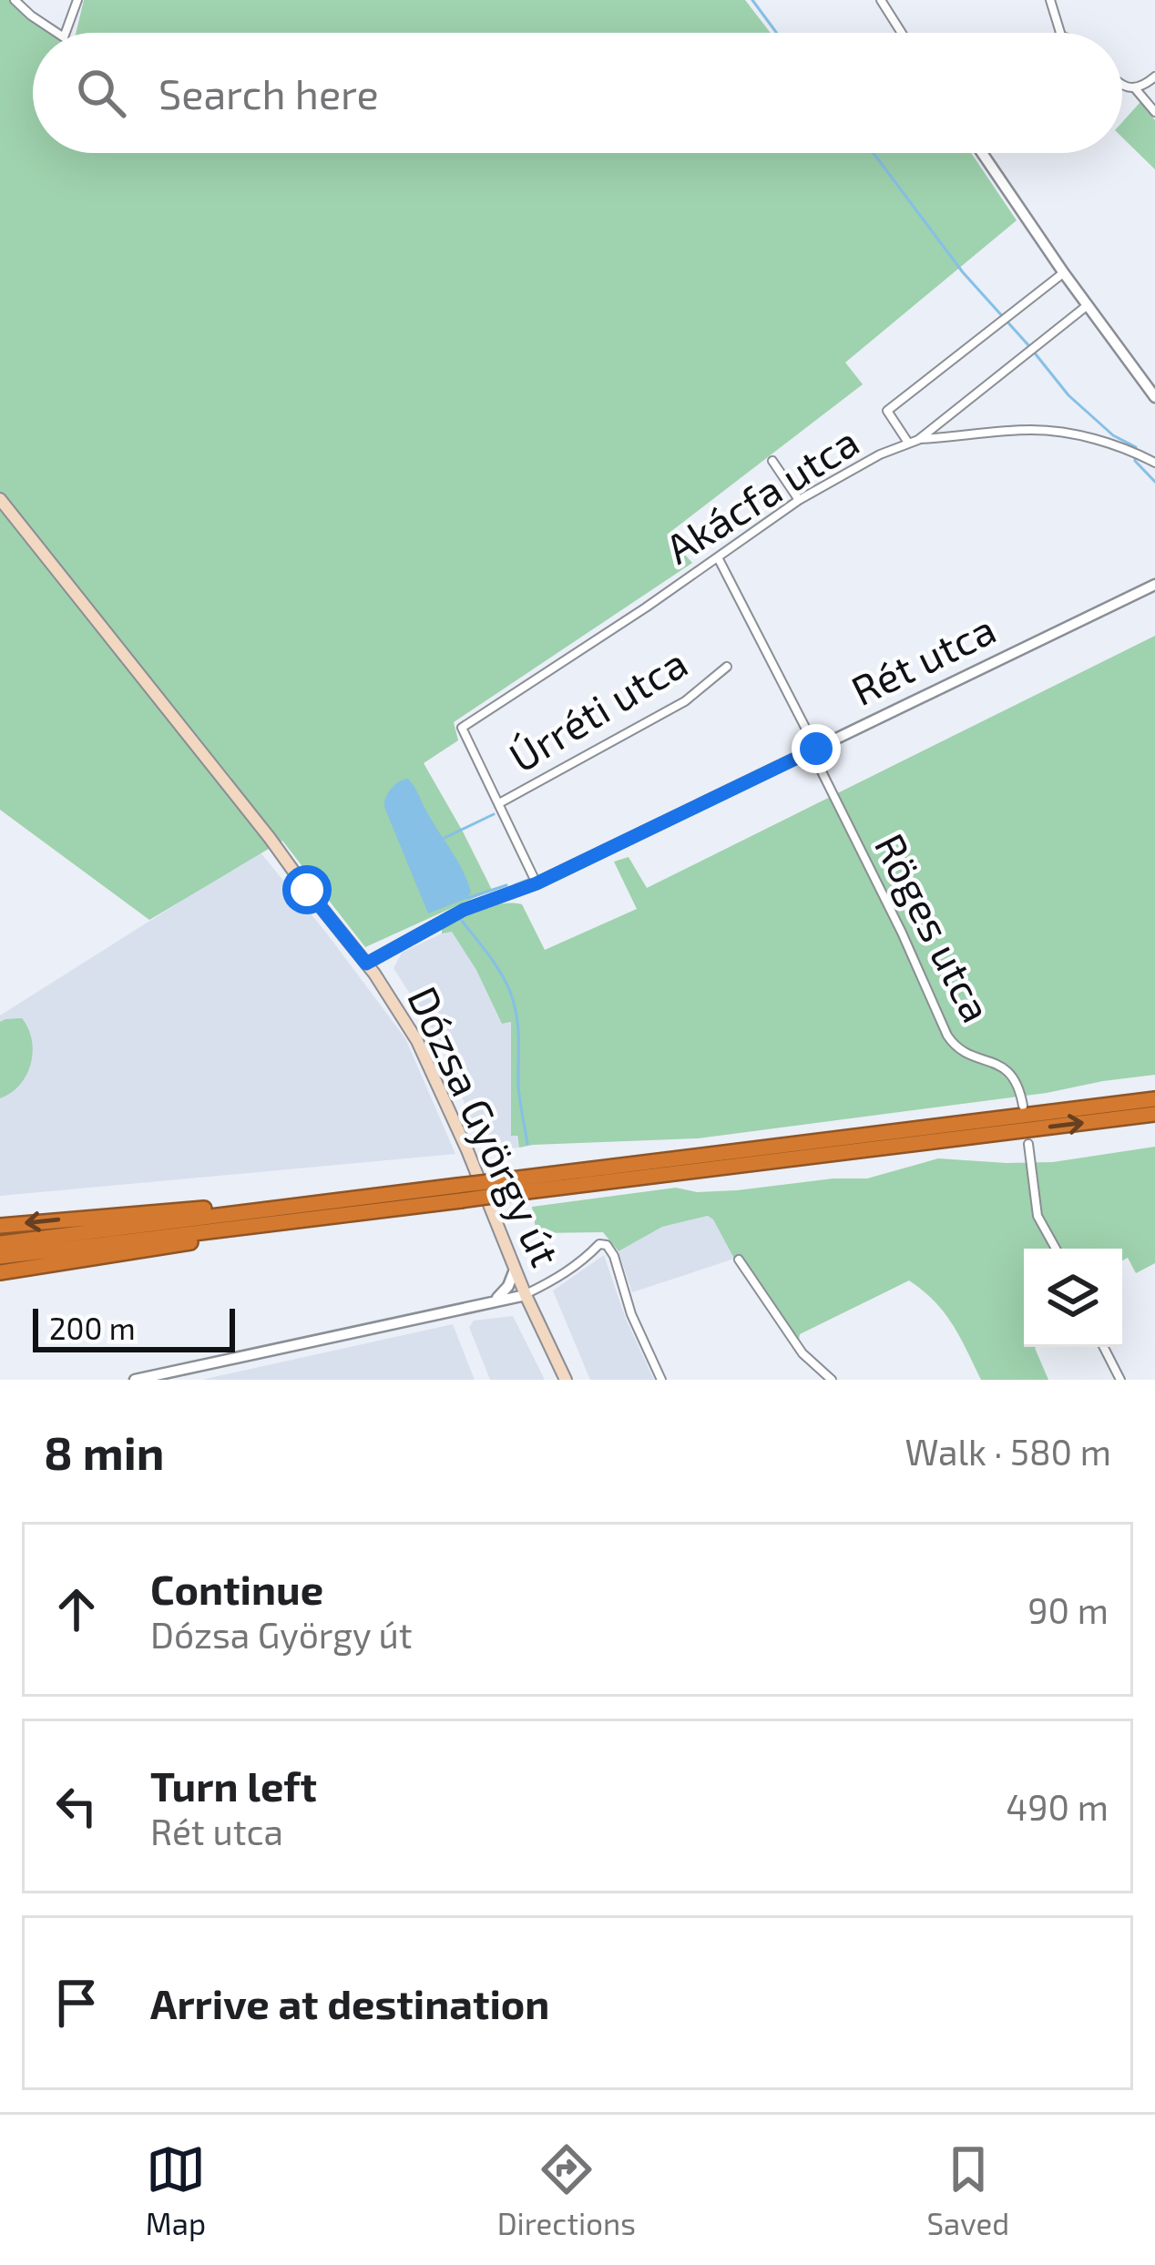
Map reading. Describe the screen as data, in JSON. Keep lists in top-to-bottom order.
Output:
{
  "streets": {
    "main road": ["Dózsa György út"],
    "street": [
      "Akácfa utca",
      "Rét utca",
      "Úrréti utca",
      "Röges utca"
    ]
  },
  "crossings": [
    ["Akácfa utca", "Úrréti utca"],
    ["Akácfa utca", "Röges utca"],
    ["Rét utca", "Röges utca"],
    ["Rét utca", "Dózsa György út"]
  ],
  "scale_bar": "200 m",
  "page": {
    "search": "Search here",
    "scale": "200 m",
    "heading": ["8 min", "Walk · 580 m"],
    "list": [
      ["Continue", "Dózsa György út", "90 m"],
      ["Turn left", "Rét utca", "490 m"],
      "Arrive at destination"
    ],
    "nav": ["Map", "Directions", "Saved"]
  }
}
